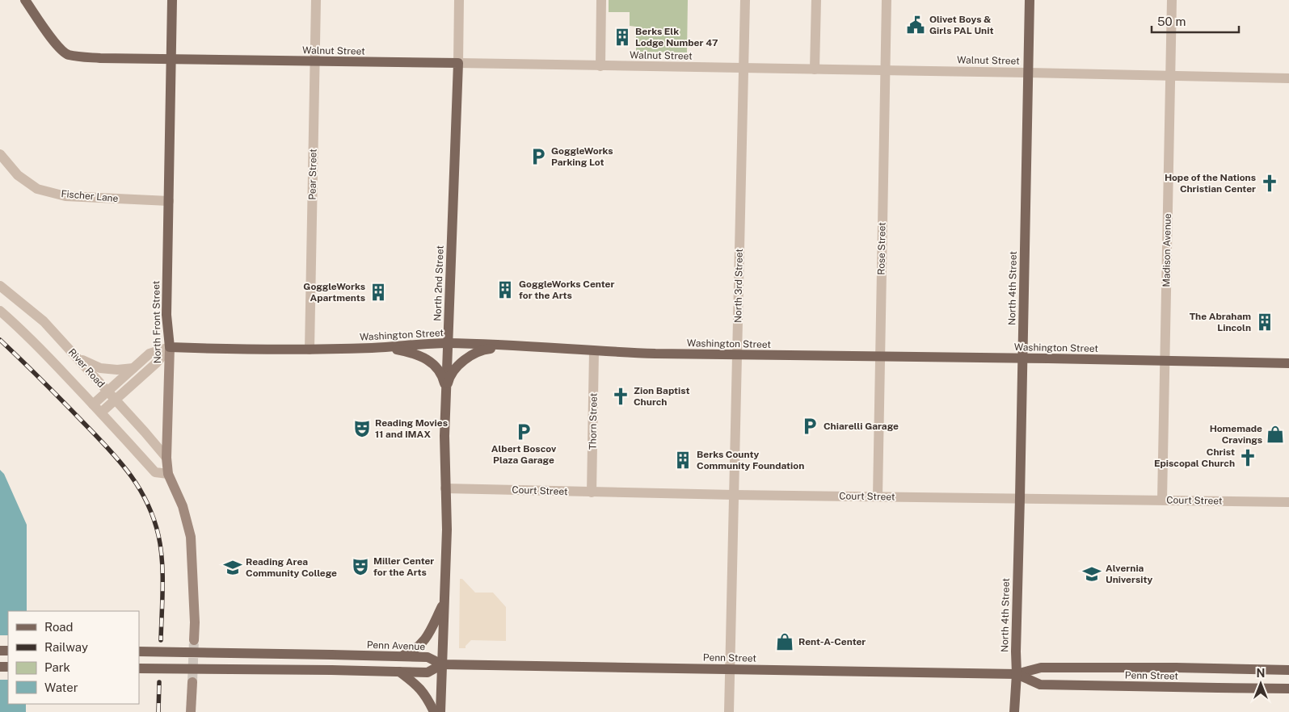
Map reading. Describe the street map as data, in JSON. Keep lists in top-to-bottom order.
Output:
{
  "streets": {
    "main road": [
      "Walnut Street",
      "North 2nd Street",
      "North 4th Street",
      "North Front Street",
      "Washington Street",
      "Penn Avenue",
      "Penn Street"
    ],
    "street": [
      "Pear Street",
      "Fischer Lane",
      "Rose Street",
      "Madison Avenue",
      "North 3rd Street",
      "River Road",
      "Thorn Street",
      "Court Street"
    ]
  },
  "crossings": [
    ["Walnut Street", "Pear Street"],
    ["Walnut Street", "Rose Street"],
    ["Walnut Street", "Madison Avenue"],
    ["Walnut Street", "North 2nd Street"],
    ["Walnut Street", "North 3rd Street"],
    ["Walnut Street", "North 4th Street"],
    ["Walnut Street", "North Front Street"],
    ["Pear Street", "Washington Street"],
    ["Fischer Lane", "North Front Street"],
    ["Rose Street", "Washington Street"],
    ["Rose Street", "Court Street"],
    ["Madison Avenue", "Washington Street"],
    ["Madison Avenue", "Court Street"],
    ["North 2nd Street", "Washington Street"],
    ["North 2nd Street", "Court Street"],
    ["North 2nd Street", "Penn Avenue"],
    ["North 2nd Street", "Penn Street"],
    ["North 3rd Street", "Washington Street"],
    ["North 3rd Street", "Court Street"],
    ["North 3rd Street", "Penn Street"],
    ["North 4th Street", "Washington Street"],
    ["North 4th Street", "Court Street"],
    ["North 4th Street", "Penn Street"],
    ["North Front Street", "Washington Street"],
    ["North Front Street", "River Road"],
    ["Washington Street", "Thorn Street"],
    ["Thorn Street", "Court Street"],
    ["Penn Avenue", "Penn Street"]
  ],
  "places": {
    "public building": ["Olivet Boys & Girls PAL Unit"],
    "building": [
      "Berks Elk Lodge Number 47",
      "GoggleWorks Center for the Arts",
      "GoggleWorks Apartments",
      "The Abraham Lincoln",
      "Berks County Community Foundation"
    ],
    "parking": ["GoggleWorks Parking Lot", "Chiarelli Garage", "Albert Boscov Plaza Garage"],
    "church": ["Hope of the Nations Christian Center", "Zion Baptist Church", "Christ Episcopal Church"],
    "theatre": ["Reading Movies 11 and IMAX", "Miller Center for the Arts"],
    "shop": ["Homemade Cravings", "Rent-A-Center"],
    "school or university": ["Reading Area Community College", "Alvernia University"]
  },
  "legend": [
    "Road",
    "Railway",
    "Park",
    "Water"
  ],
  "scale_bar": "50 m",
  "north": "top"
}
